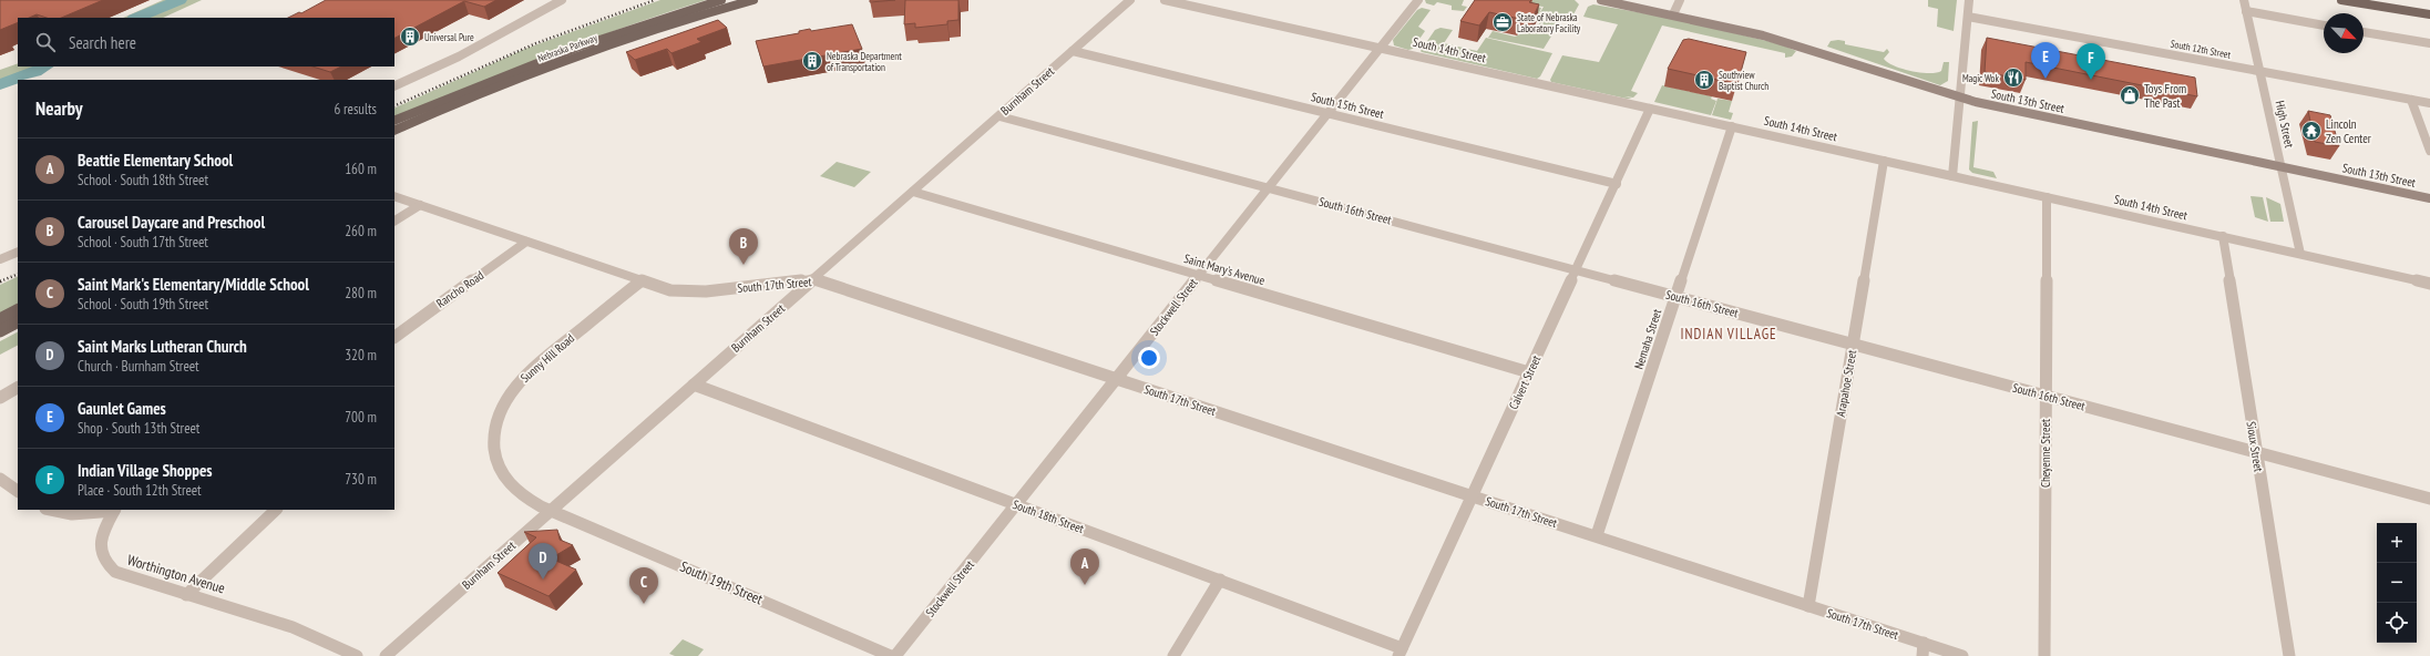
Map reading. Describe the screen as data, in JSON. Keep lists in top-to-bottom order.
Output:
{
  "streets": {
    "main road": ["Nebraska Parkway", "South 13th Street"],
    "street": [
      "South 12th Street",
      "South 14th Street",
      "Burnham Street",
      "South 15th Street",
      "High Street",
      "South 16th Street",
      "Saint Mary's Avenue",
      "South 17th Street",
      "Rancho Road",
      "Stockwell Street",
      "Nemaha Street",
      "Sunny Hill Road",
      "Calvert Street",
      "Arapahoe Street",
      "Sioux Street",
      "Cheyenne Street",
      "South 18th Street",
      "Worthington Avenue",
      "South 19th Street"
    ]
  },
  "crossings": [
    ["South 12th Street", "High Street"],
    ["South 14th Street", "High Street"],
    ["South 14th Street", "Stockwell Street"],
    ["South 14th Street", "Nemaha Street"],
    ["South 14th Street", "Calvert Street"],
    ["South 14th Street", "Arapahoe Street"],
    ["South 14th Street", "Sioux Street"],
    ["South 14th Street", "Cheyenne Street"],
    ["Burnham Street", "South 15th Street"],
    ["Burnham Street", "South 16th Street"],
    ["Burnham Street", "Saint Mary's Avenue"],
    ["Burnham Street", "South 17th Street"],
    ["Burnham Street", "Sunny Hill Road"],
    ["Burnham Street", "South 18th Street"],
    ["Burnham Street", "South 19th Street"],
    ["South 13th Street", "High Street"],
    ["South 15th Street", "Stockwell Street"],
    ["South 15th Street", "Calvert Street"],
    ["South 16th Street", "Stockwell Street"],
    ["South 16th Street", "Nemaha Street"],
    ["South 16th Street", "Calvert Street"],
    ["South 16th Street", "Arapahoe Street"],
    ["South 16th Street", "Sioux Street"],
    ["South 16th Street", "Cheyenne Street"],
    ["Saint Mary's Avenue", "Stockwell Street"],
    ["Saint Mary's Avenue", "Calvert Street"],
    ["South 17th Street", "Rancho Road"],
    ["South 17th Street", "Stockwell Street"],
    ["South 17th Street", "Nemaha Street"],
    ["South 17th Street", "Sunny Hill Road"],
    ["South 17th Street", "Calvert Street"],
    ["South 17th Street", "Arapahoe Street"],
    ["Stockwell Street", "South 18th Street"],
    ["Sunny Hill Road", "South 19th Street"],
    ["Calvert Street", "South 18th Street"]
  ],
  "districts": ["INDIAN VILLAGE"],
  "places": {
    "office": ["State of Nebraska Laboratory Facility"],
    "building": ["Universal Pure", "Nebraska Department of Transportation", "Southview Baptist Church"],
    "restaurant": ["Magic Wok"],
    "shop": ["Toys From The Past"],
    "temple": ["Lincoln Zen Center"]
  },
  "north": "bottom right",
  "page": {
    "search": "Search here",
    "pins": [
      "E",
      "F",
      "B",
      "D",
      "A",
      "C"
    ],
    "heading": ["Nearby", "6 results"],
    "list": [
      {
        "mark": "A",
        "name": "Beattie Elementary School",
        "note": "School · South 18th Street",
        "value": "160 m"
      },
      {
        "mark": "B",
        "name": "Carousel Daycare and Preschool",
        "note": "School · South 17th Street",
        "value": "260 m"
      },
      {
        "mark": "C",
        "name": "Saint Mark's Elementary/Middle School",
        "note": "School · South 19th Street",
        "value": "280 m"
      },
      {
        "mark": "D",
        "name": "Saint Marks Lutheran Church",
        "note": "Church · Burnham Street",
        "value": "320 m"
      },
      {
        "mark": "E",
        "name": "Gaunlet Games",
        "note": "Shop · South 13th Street",
        "value": "700 m"
      },
      {
        "mark": "F",
        "name": "Indian Village Shoppes",
        "note": "Place · South 12th Street",
        "value": "730 m"
      }
    ],
    "map_buttons": ["+", "−"]
  }
}
